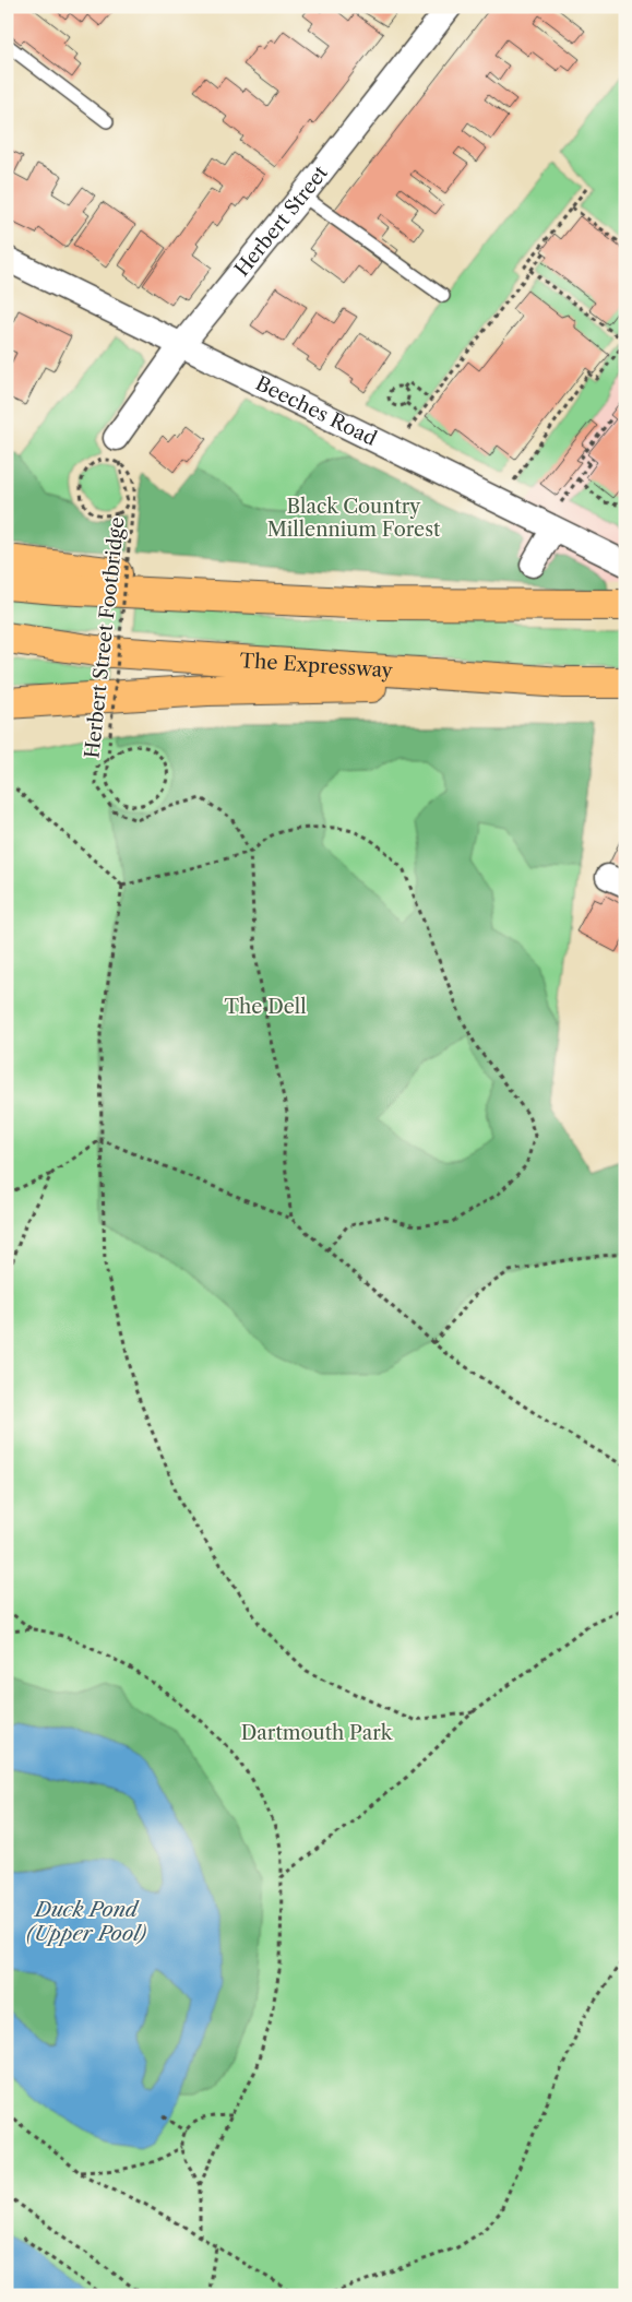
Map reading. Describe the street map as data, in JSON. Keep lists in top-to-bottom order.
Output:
{
  "streets": {
    "highway": ["The Expressway"],
    "street": ["Herbert Street", "Beeches Road"],
    "path": ["Herbert Street Footbridge"]
  },
  "crossings": [
    ["Herbert Street", "Beeches Road"],
    ["Herbert Street", "Herbert Street Footbridge"]
  ],
  "water": ["Duck Pond (Upper Pool)"],
  "parks": ["Black Country Millennium Forest", "The Dell", "Dartmouth Park"]
}
